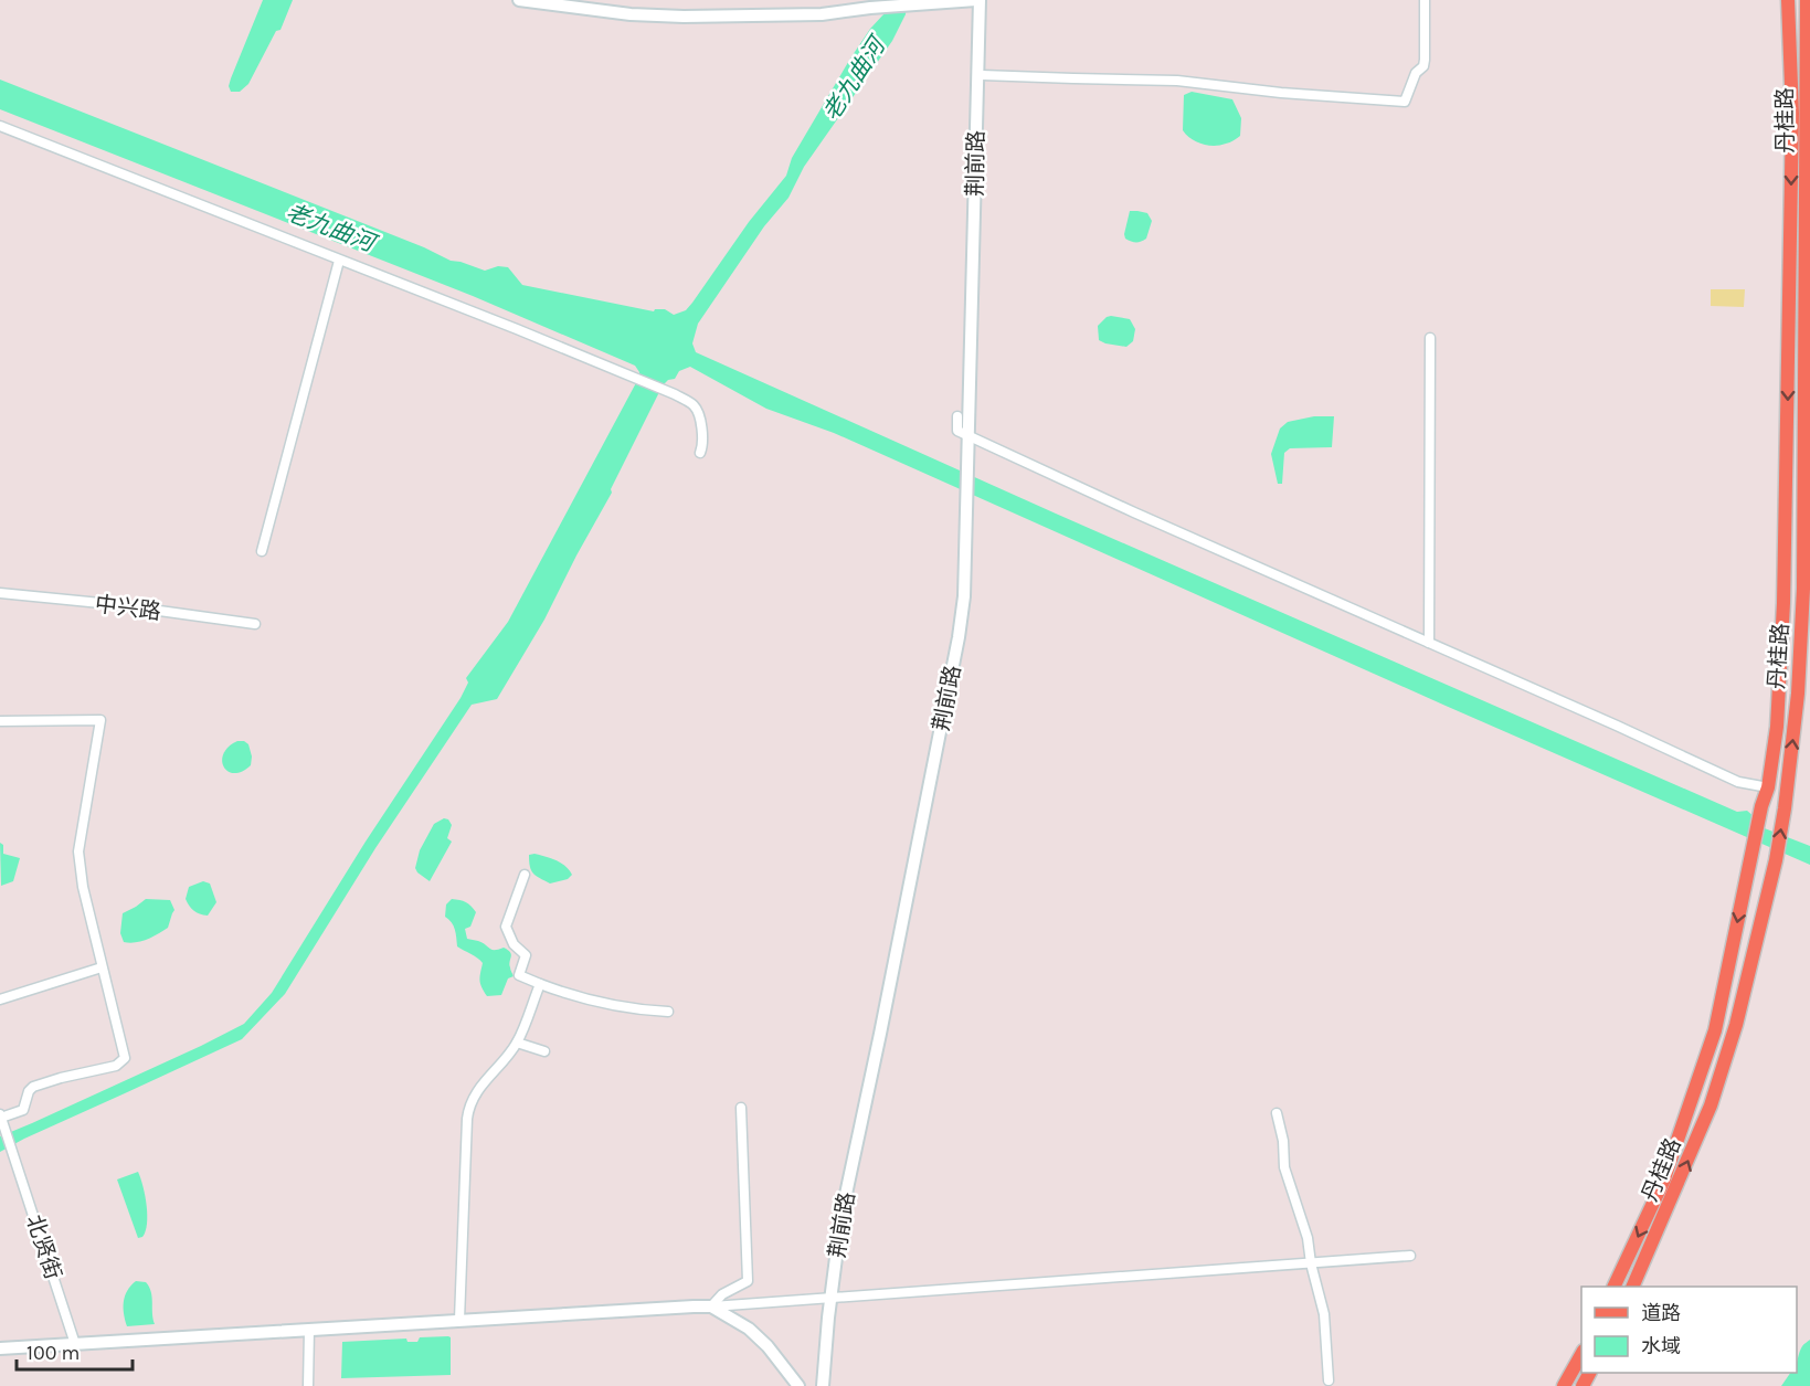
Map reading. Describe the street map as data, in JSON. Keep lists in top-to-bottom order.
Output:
{
  "streets": {
    "main road": ["丹桂路"],
    "street": ["荆前路", "中兴路", "北贤街"]
  },
  "water": ["老九曲河"],
  "legend": ["道路", "水域"],
  "scale_bar": "100 m"
}
